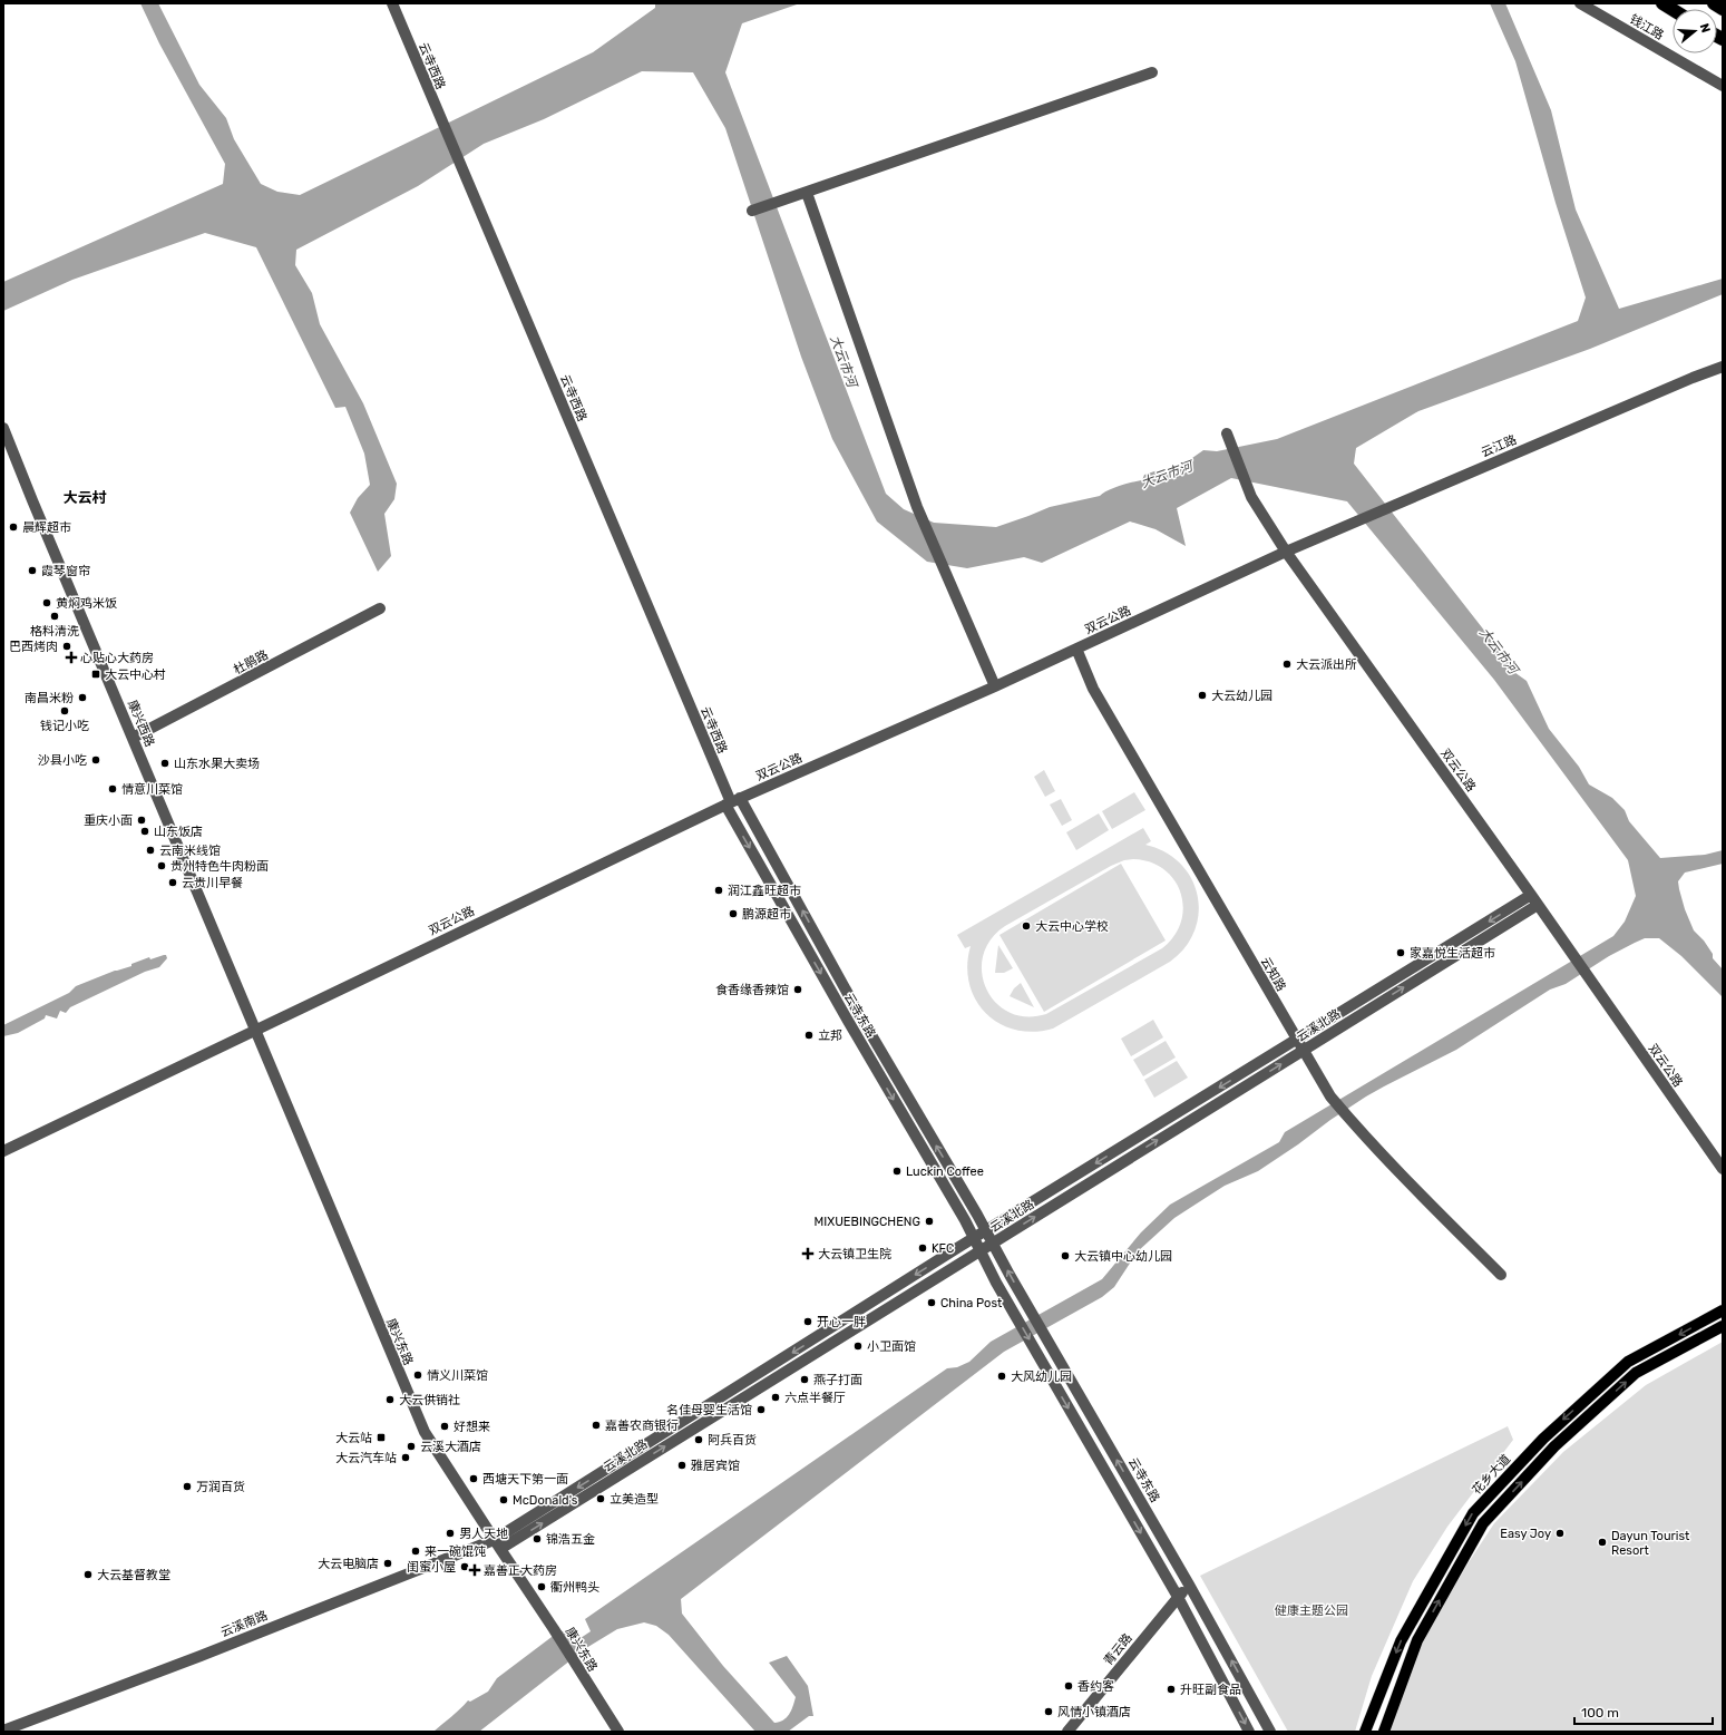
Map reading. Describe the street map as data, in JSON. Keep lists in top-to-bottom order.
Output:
{
  "streets": {
    "main road": ["花乡大道"],
    "street": [
      "钱江路",
      "云寺西路",
      "云江路",
      "双云公路",
      "杜鹃路",
      "康兴西路",
      "云知路",
      "云寺东路",
      "云溪北路",
      "康兴东路",
      "云溪南路",
      "青云路"
    ]
  },
  "crossings": [
    ["云寺西路", "双云公路"],
    ["云寺西路", "云寺东路"],
    ["云江路", "双云公路"],
    ["双云公路", "康兴西路"],
    ["双云公路", "云知路"],
    ["双云公路", "云寺东路"],
    ["双云公路", "云溪北路"],
    ["双云公路", "康兴东路"],
    ["杜鹃路", "康兴西路"],
    ["康兴西路", "康兴东路"],
    ["云知路", "云溪北路"],
    ["云寺东路", "云溪北路"],
    ["云寺东路", "青云路"],
    ["云溪北路", "康兴东路"],
    ["云溪北路", "云溪南路"],
    ["康兴东路", "云溪南路"]
  ],
  "districts": ["大云村"],
  "water": ["大云市河"],
  "parks": ["健康主题公园"],
  "places": {
    "other": [
      "晨辉超市",
      "霞琴窗帘",
      "黄焖鸡米饭",
      "格料清洗",
      "巴西烤肉",
      "大云派出所",
      "大云幼儿园",
      "南昌米粉",
      "钱记小吃",
      "沙县小吃",
      "山东水果大卖场",
      "情意川菜馆",
      "重庆小面",
      "山东饭店",
      "云南米线馆",
      "贵州特色牛肉粉面",
      "云贵川早餐",
      "润江鑫旺超市",
      "鹏源超市",
      "大云中心学校",
      "家嘉悦生活超市",
      "食香缘香辣馆",
      "立邦",
      "Luckin Coffee",
      "MIXUEBINGCHENG",
      "KFC",
      "大云镇中心幼儿园",
      "China Post",
      "开心一胖",
      "小卫面馆",
      "情义川菜馆",
      "大风幼儿园",
      "燕子打面",
      "六点半餐厅",
      "大云供销社",
      "名佳母婴生活馆",
      "嘉善农商银行",
      "好想来",
      "阿兵百货",
      "云溪大酒店",
      "大云汽车站",
      "雅居宾馆",
      "西塘天下第一面",
      "万润百货",
      "立美造型",
      "McDonald's",
      "男人天地",
      "Easy Joy",
      "锦浩五金",
      "Dayun Tourist Resort",
      "来一碗馄饨",
      "大云电脑店",
      "闺蜜小屋",
      "大云基督教堂",
      "衢州鸭头",
      "香约客",
      "升旺副食品",
      "风情小镇酒店"
    ],
    "health": ["心贴心大药房", "大云镇卫生院", "嘉善正大药房"],
    "transit": ["大云中心村", "大云站"]
  },
  "scale_bar": "100 m",
  "north": "right"
}
